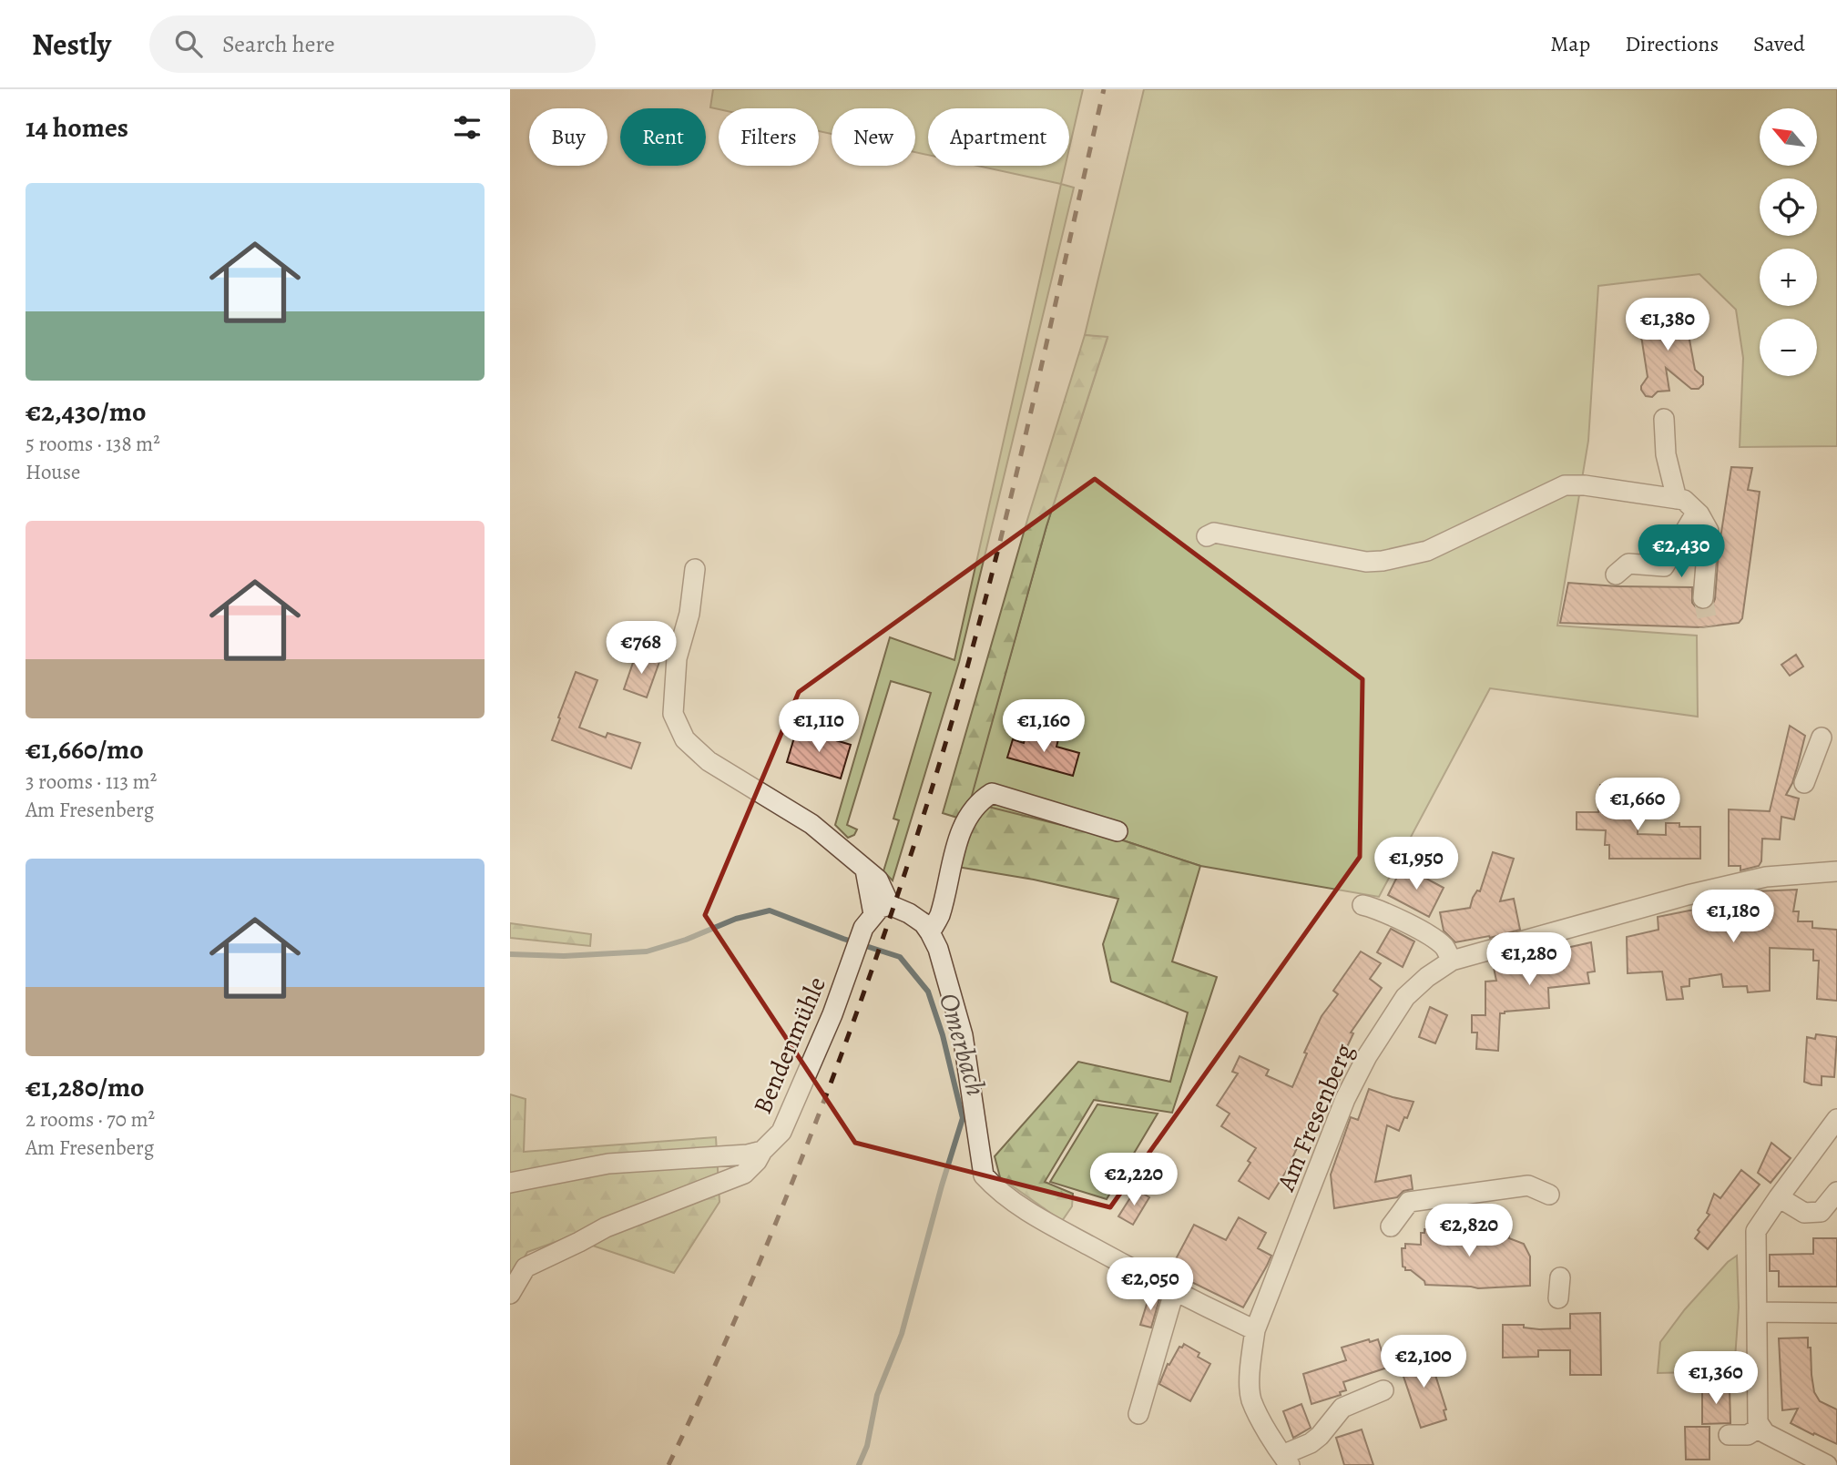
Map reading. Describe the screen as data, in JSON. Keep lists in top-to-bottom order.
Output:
{
  "streets": {
    "street": ["Bendenmühle", "Am Fresenberg"]
  },
  "water": ["Omerbach"],
  "north": "top left",
  "page": {
    "header": "Nestly",
    "search": "Search here",
    "nav": ["Map", "Directions", "Saved"],
    "heading": "14 homes",
    "map_buttons": ["+", "−"],
    "chip": [
      "Buy",
      "Rent",
      "Filters",
      "New",
      "Apartment"
    ],
    "list": [
      {
        "name": "€2,430/mo",
        "note": "5 rooms · 138 m² · House"
      },
      {
        "name": "€1,660/mo",
        "note": "3 rooms · 113 m² · Am Fresenberg"
      },
      {
        "name": "€1,280/mo",
        "note": "2 rooms · 70 m² · Am Fresenberg"
      }
    ],
    "price": [
      "€1,380",
      "€2,430",
      "€768",
      "€1,110",
      "€1,160",
      "€1,660",
      "€1,950",
      "€1,180",
      "€1,280",
      "€2,220",
      "€2,820",
      "€2,050",
      "€2,100",
      "€1,360"
    ]
  }
}
